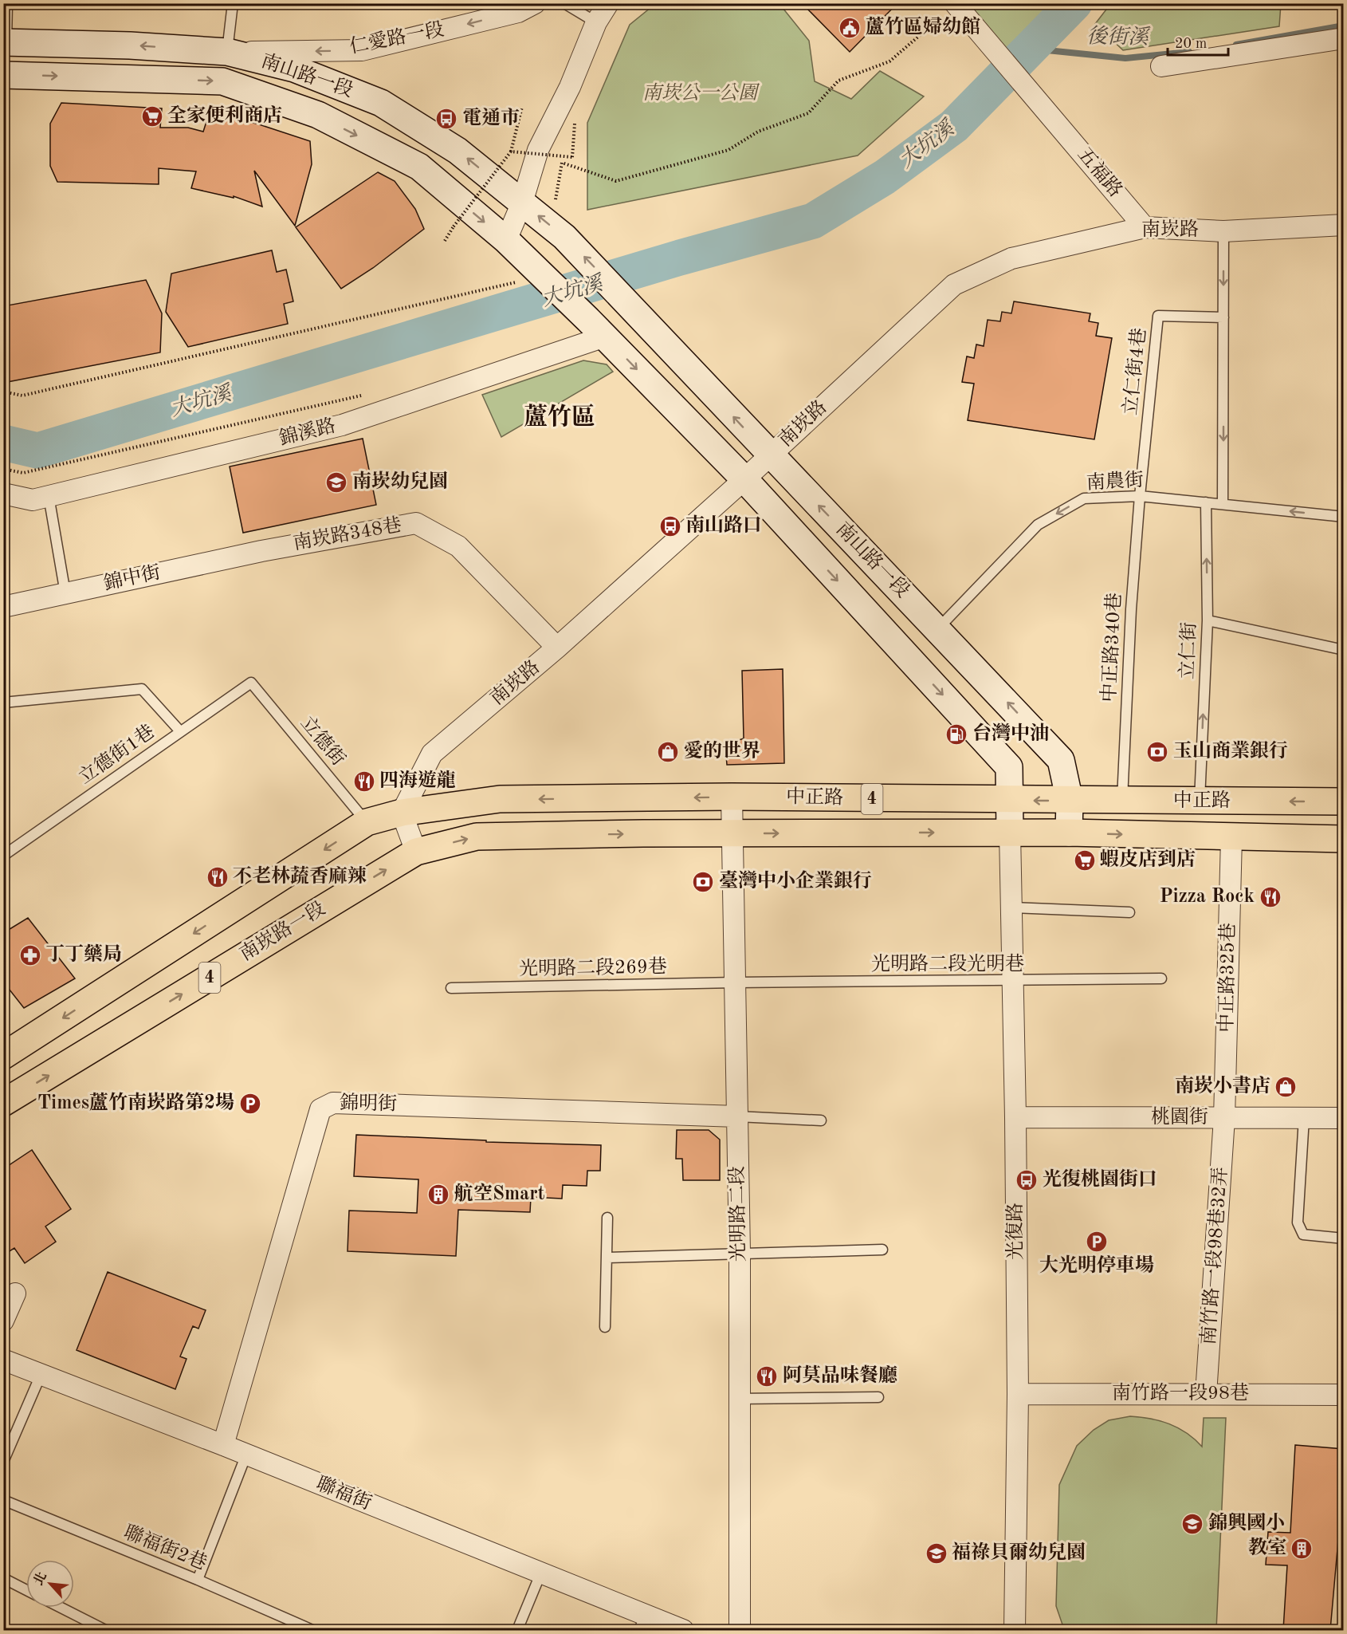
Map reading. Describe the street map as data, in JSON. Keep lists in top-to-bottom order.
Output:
{
  "streets": {
    "main road": ["中正路", "4", "南崁路一段"],
    "street": [
      "仁愛路一段",
      "南山路一段",
      "五福路",
      "南崁路",
      "錦溪路",
      "南崁路348巷",
      "錦中街",
      "中正路325巷",
      "錦明街",
      "桃園街",
      "光明路二段",
      "光復路",
      "南竹路一段98巷32弄",
      "南竹路一段98巷",
      "聯福街"
    ],
    "lane": [
      "立仁街4巷",
      "南農街",
      "中正路340巷",
      "立仁街",
      "立德街",
      "立德街1巷",
      "光明路二段光明巷",
      "光明路二段269巷",
      "聯福街2巷"
    ]
  },
  "crossings": [
    ["仁愛路一段", "南山路一段"],
    ["南山路一段", "南崁路"],
    ["南山路一段", "錦溪路"],
    ["南山路一段", "南農街"],
    ["南山路一段", "中正路"],
    ["南山路一段", "光復路"],
    ["五福路", "南崁路"],
    ["南崁路", "南崁路348巷"],
    ["南崁路", "中正路"],
    ["南崁路", "4"],
    ["立仁街4巷", "南農街"],
    ["立仁街4巷", "中正路340巷"],
    ["南農街", "中正路340巷"],
    ["南農街", "立仁街"],
    ["南崁路348巷", "錦中街"],
    ["中正路340巷", "中正路"],
    ["立仁街", "中正路"],
    ["立德街", "立德街1巷"],
    ["立德街", "4"],
    ["中正路", "4"],
    ["中正路", "南崁路一段"],
    ["中正路", "中正路325巷"],
    ["中正路", "光明路二段"],
    ["中正路", "光復路"],
    ["光明路二段光明巷", "光明路二段269巷"],
    ["光明路二段光明巷", "光明路二段"],
    ["光明路二段光明巷", "光復路"],
    ["光明路二段269巷", "光明路二段"],
    ["中正路325巷", "桃園街"],
    ["中正路325巷", "南竹路一段98巷32弄"],
    ["錦明街", "光明路二段"],
    ["錦明街", "聯福街"],
    ["桃園街", "光復路"],
    ["桃園街", "南竹路一段98巷32弄"],
    ["光復路", "南竹路一段98巷"],
    ["南竹路一段98巷32弄", "南竹路一段98巷"]
  ],
  "one_way": ["仁愛路一段", "南農街", "立仁街"],
  "districts": ["蘆竹區"],
  "water": ["後街溪", "大坑溪"],
  "parks": ["南崁公一公園"],
  "places": {
    "public building": ["蘆竹區婦幼館"],
    "supermarket": ["全家便利商店", "蝦皮店到店"],
    "bus stop": ["電通市", "南山路口", "光復桃園街口"],
    "school or university": ["南崁幼兒園", "錦興國小", "福祿貝爾幼兒園"],
    "fuel station": ["台灣中油"],
    "shop": ["愛的世界", "南崁小書店"],
    "bank": ["玉山商業銀行", "臺灣中小企業銀行"],
    "restaurant": [
      "四海遊龍",
      "不老林蔬香麻辣",
      "Pizza Rock",
      "阿莫品味餐廳"
    ],
    "pharmacy": ["丁丁藥局"],
    "parking": ["Times蘆竹南崁路第2場", "大光明停車場"],
    "building": ["航空Smart", "教室"]
  },
  "scale_bar": "20 m",
  "north": "top left"
}
